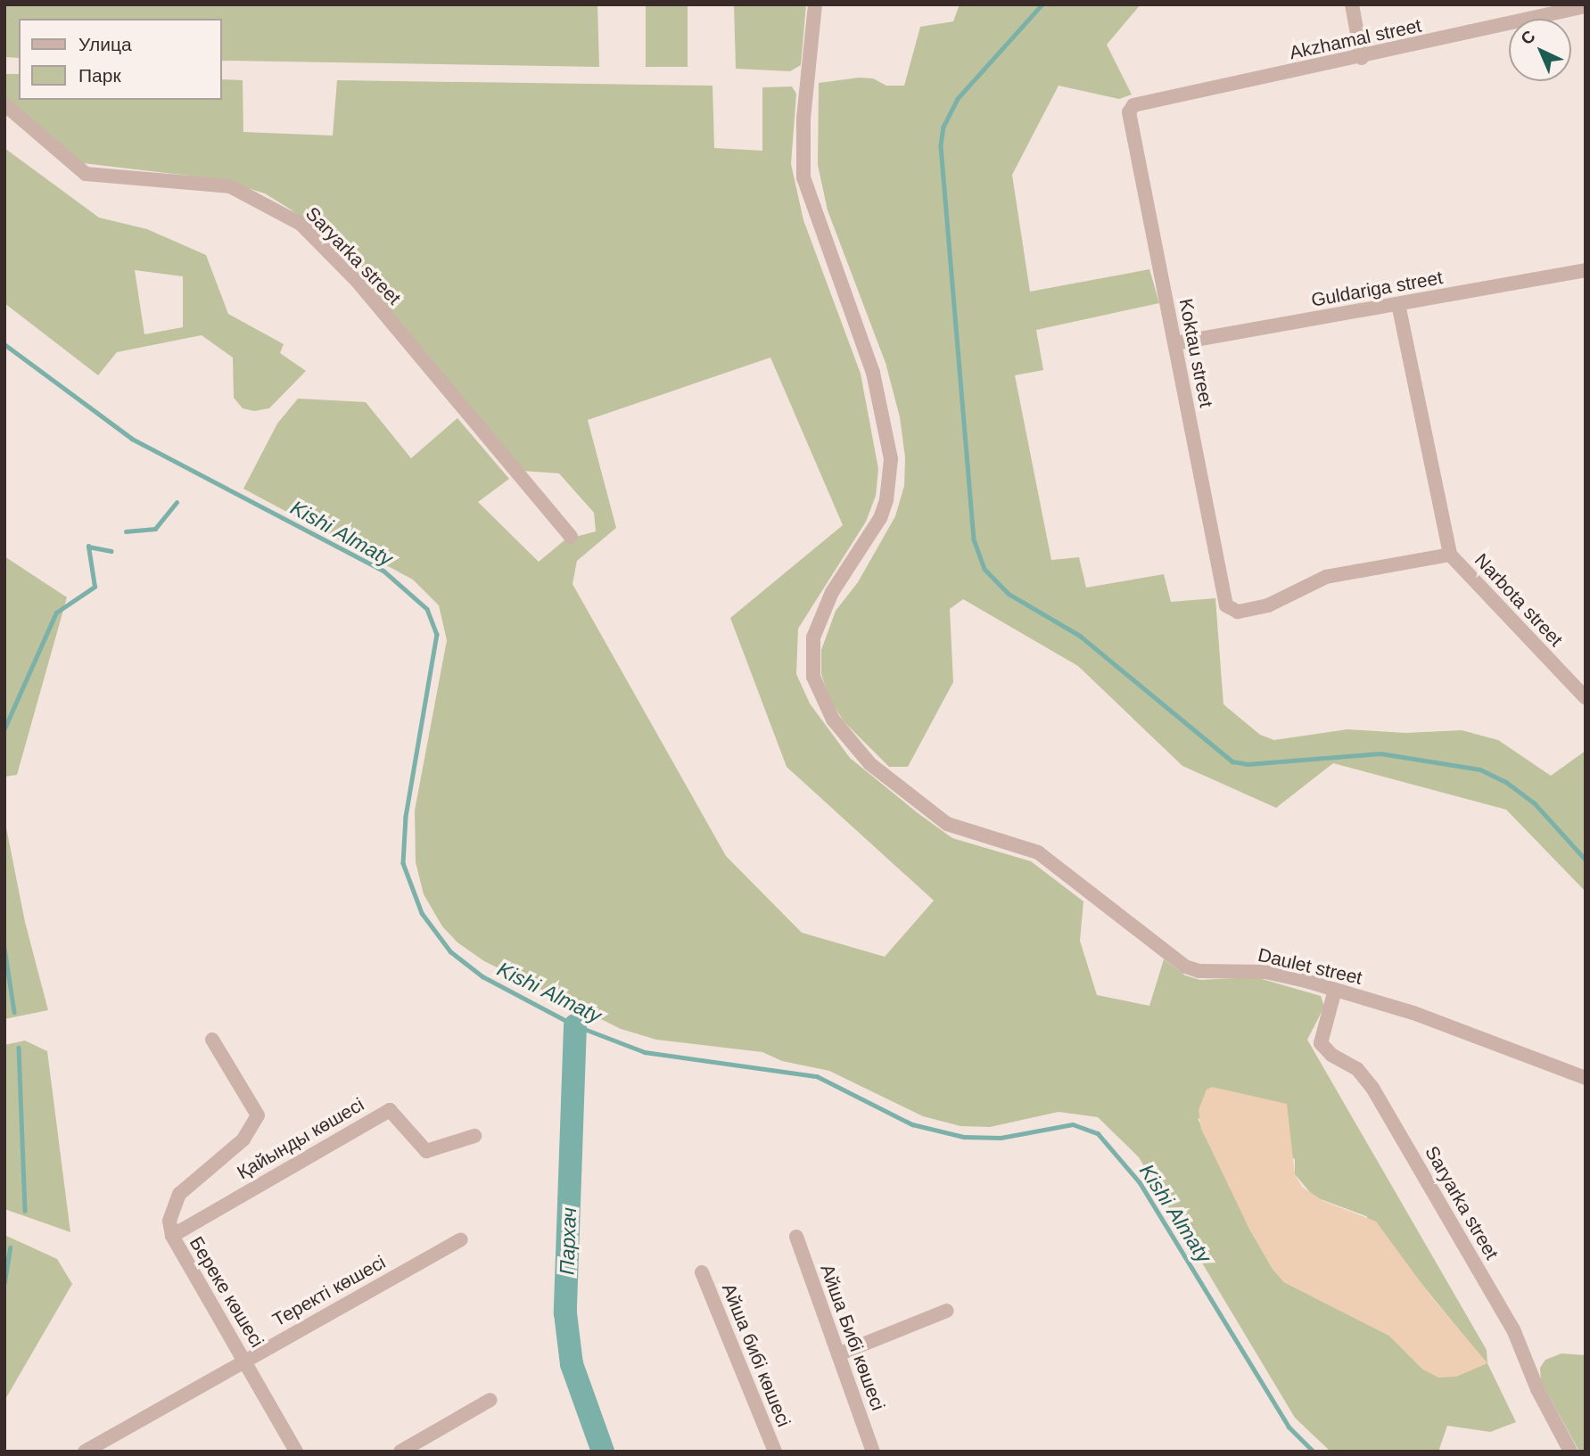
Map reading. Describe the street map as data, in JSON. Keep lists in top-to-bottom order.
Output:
{
  "streets": {
    "street": [
      "Akzhamal street",
      "Saryarka street",
      "Guldariga street",
      "Koktau street",
      "Narbota street",
      "Daulet street",
      "Қайынды көшесі",
      "Теректі көшесі",
      "Береке көшесі",
      "Айша Бибі көшесі",
      "Айша бибі көшесі"
    ]
  },
  "crossings": [
    ["Akzhamal street", "Koktau street"],
    ["Saryarka street", "Daulet street"],
    ["Guldariga street", "Koktau street"],
    ["Koktau street", "Narbota street"],
    ["Қайынды көшесі", "Береке көшесі"],
    ["Теректі көшесі", "Береке көшесі"]
  ],
  "water": ["Kіshі Almaty", "Пархач"],
  "legend": ["Улица", "Парк"],
  "north": "top left"
}
